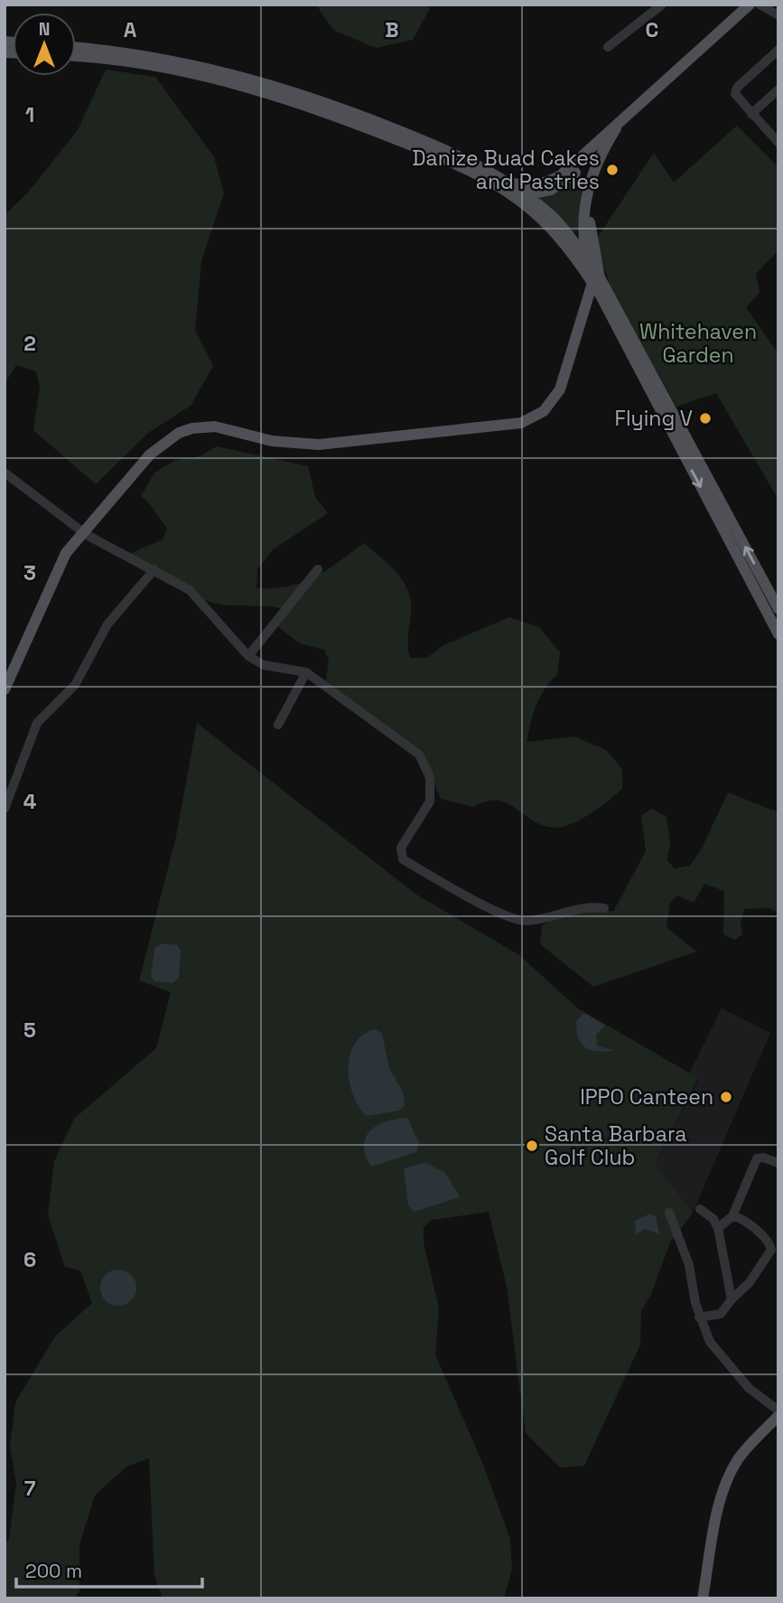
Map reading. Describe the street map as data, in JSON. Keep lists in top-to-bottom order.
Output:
{
  "parks": ["Whitehaven Garden"],
  "places": [
    "Danize Buad Cakes and Pastries",
    "Flying V",
    "IPPO Canteen",
    "Santa Barbara Golf Club"
  ],
  "scale_bar": "200 m",
  "north": "top",
  "grid": {
    "columns": ["A", "B", "C"],
    "rows": [
      "1",
      "2",
      "3",
      "4",
      "5",
      "6",
      "7"
    ]
  }
}
